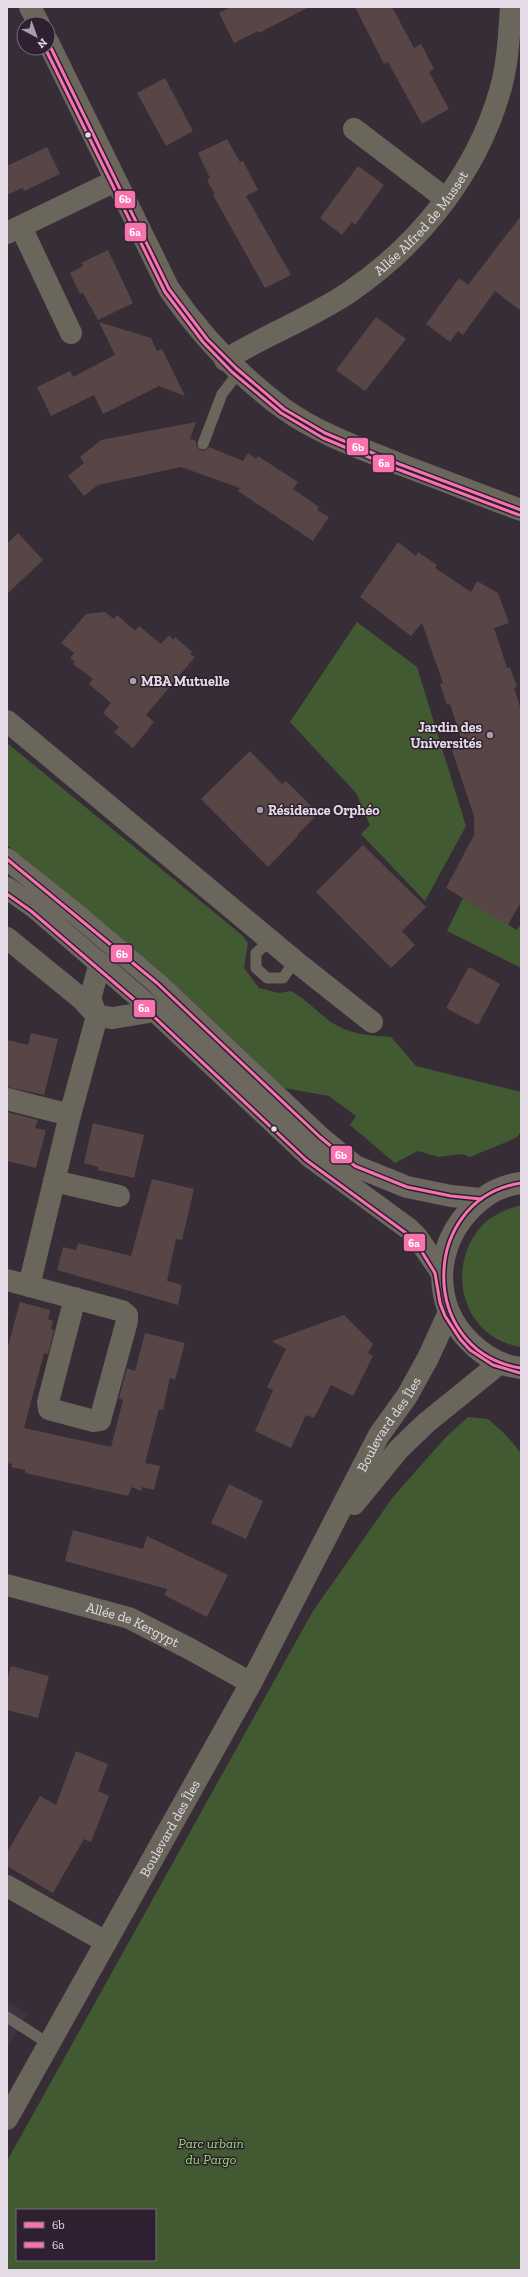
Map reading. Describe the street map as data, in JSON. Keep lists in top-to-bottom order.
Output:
{
  "streets": {
    "street": ["Allée Alfred de Musset", "Boulevard des Îles", "Allée de Kergypt"]
  },
  "crossings": [
    ["Boulevard des Îles", "Allée de Kergypt"]
  ],
  "parks": ["Parc urbain du Pargo"],
  "places": ["MBA Mutuelle", "Jardin des Universités", "Résidence Orphéo"],
  "lines": ["transit line 6b", "transit line 6a"],
  "legend": ["6b", "6a"],
  "north": "bottom right"
}
